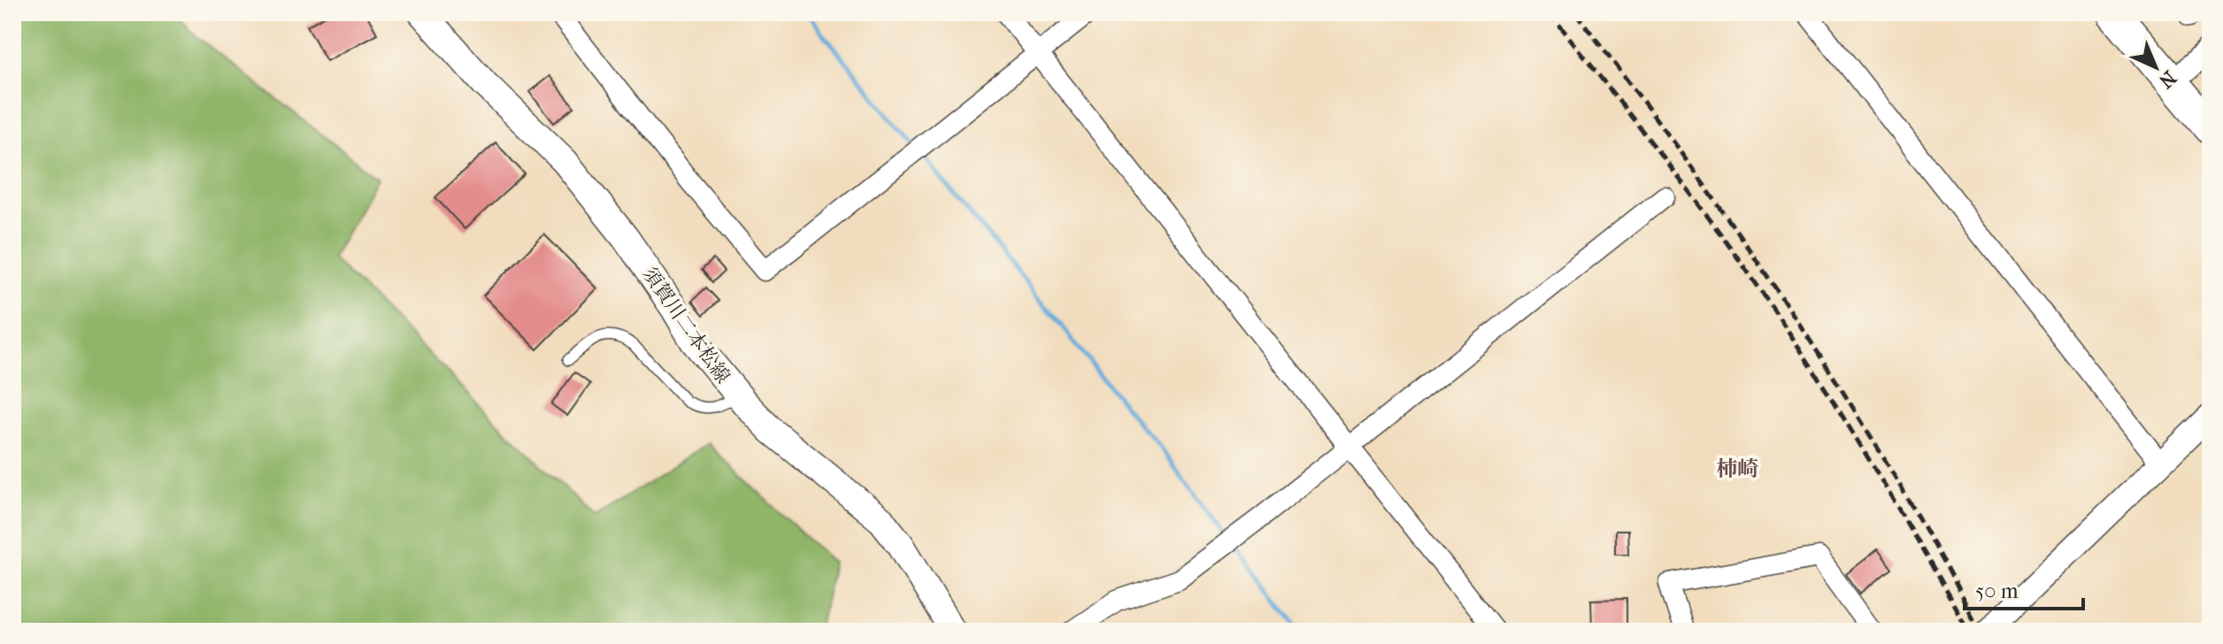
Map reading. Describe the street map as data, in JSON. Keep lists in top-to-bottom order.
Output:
{
  "streets": {
    "main road": ["須賀川二本松線"]
  },
  "districts": ["柿崎"],
  "scale_bar": "50 m",
  "north": "bottom right"
}
